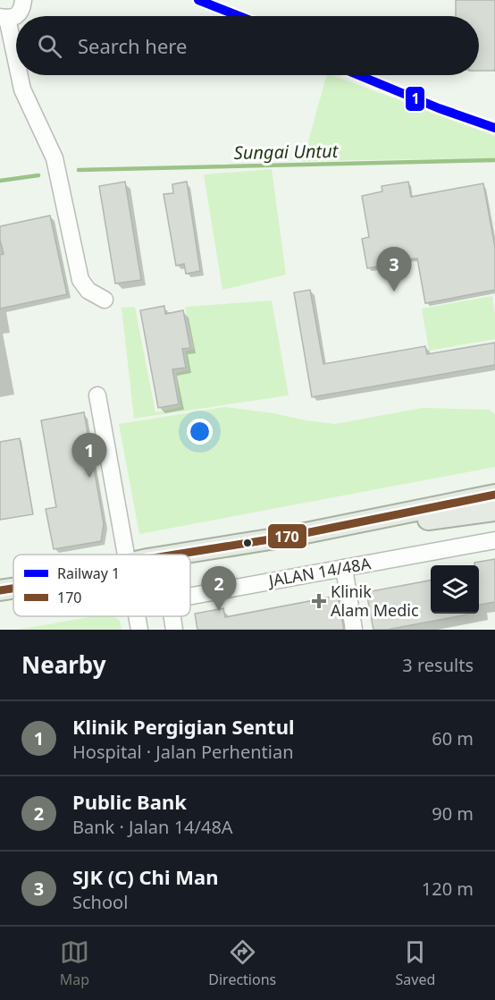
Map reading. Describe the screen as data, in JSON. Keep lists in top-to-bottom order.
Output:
{
  "streets": {
    "street": ["JALAN 14/48A"]
  },
  "water": ["Sungai Untut"],
  "places": {
    "health": ["Klinik Alam Medic"]
  },
  "lines": ["rail line 1", "transit line 170"],
  "legend": ["Railway 1", "170"],
  "page": {
    "search": "Search here",
    "pins": ["3", "1", "2"],
    "heading": ["Nearby", "3 results"],
    "list": [
      {
        "mark": "1",
        "name": "Klinik Pergigian Sentul",
        "note": "Hospital · Jalan Perhentian",
        "value": "60 m"
      },
      {
        "mark": "2",
        "name": "Public Bank",
        "note": "Bank · Jalan 14/48A",
        "value": "90 m"
      },
      {
        "mark": "3",
        "name": "SJK (C) Chi Man",
        "note": "School",
        "value": "120 m"
      }
    ],
    "nav": ["Map", "Directions", "Saved"]
  }
}
